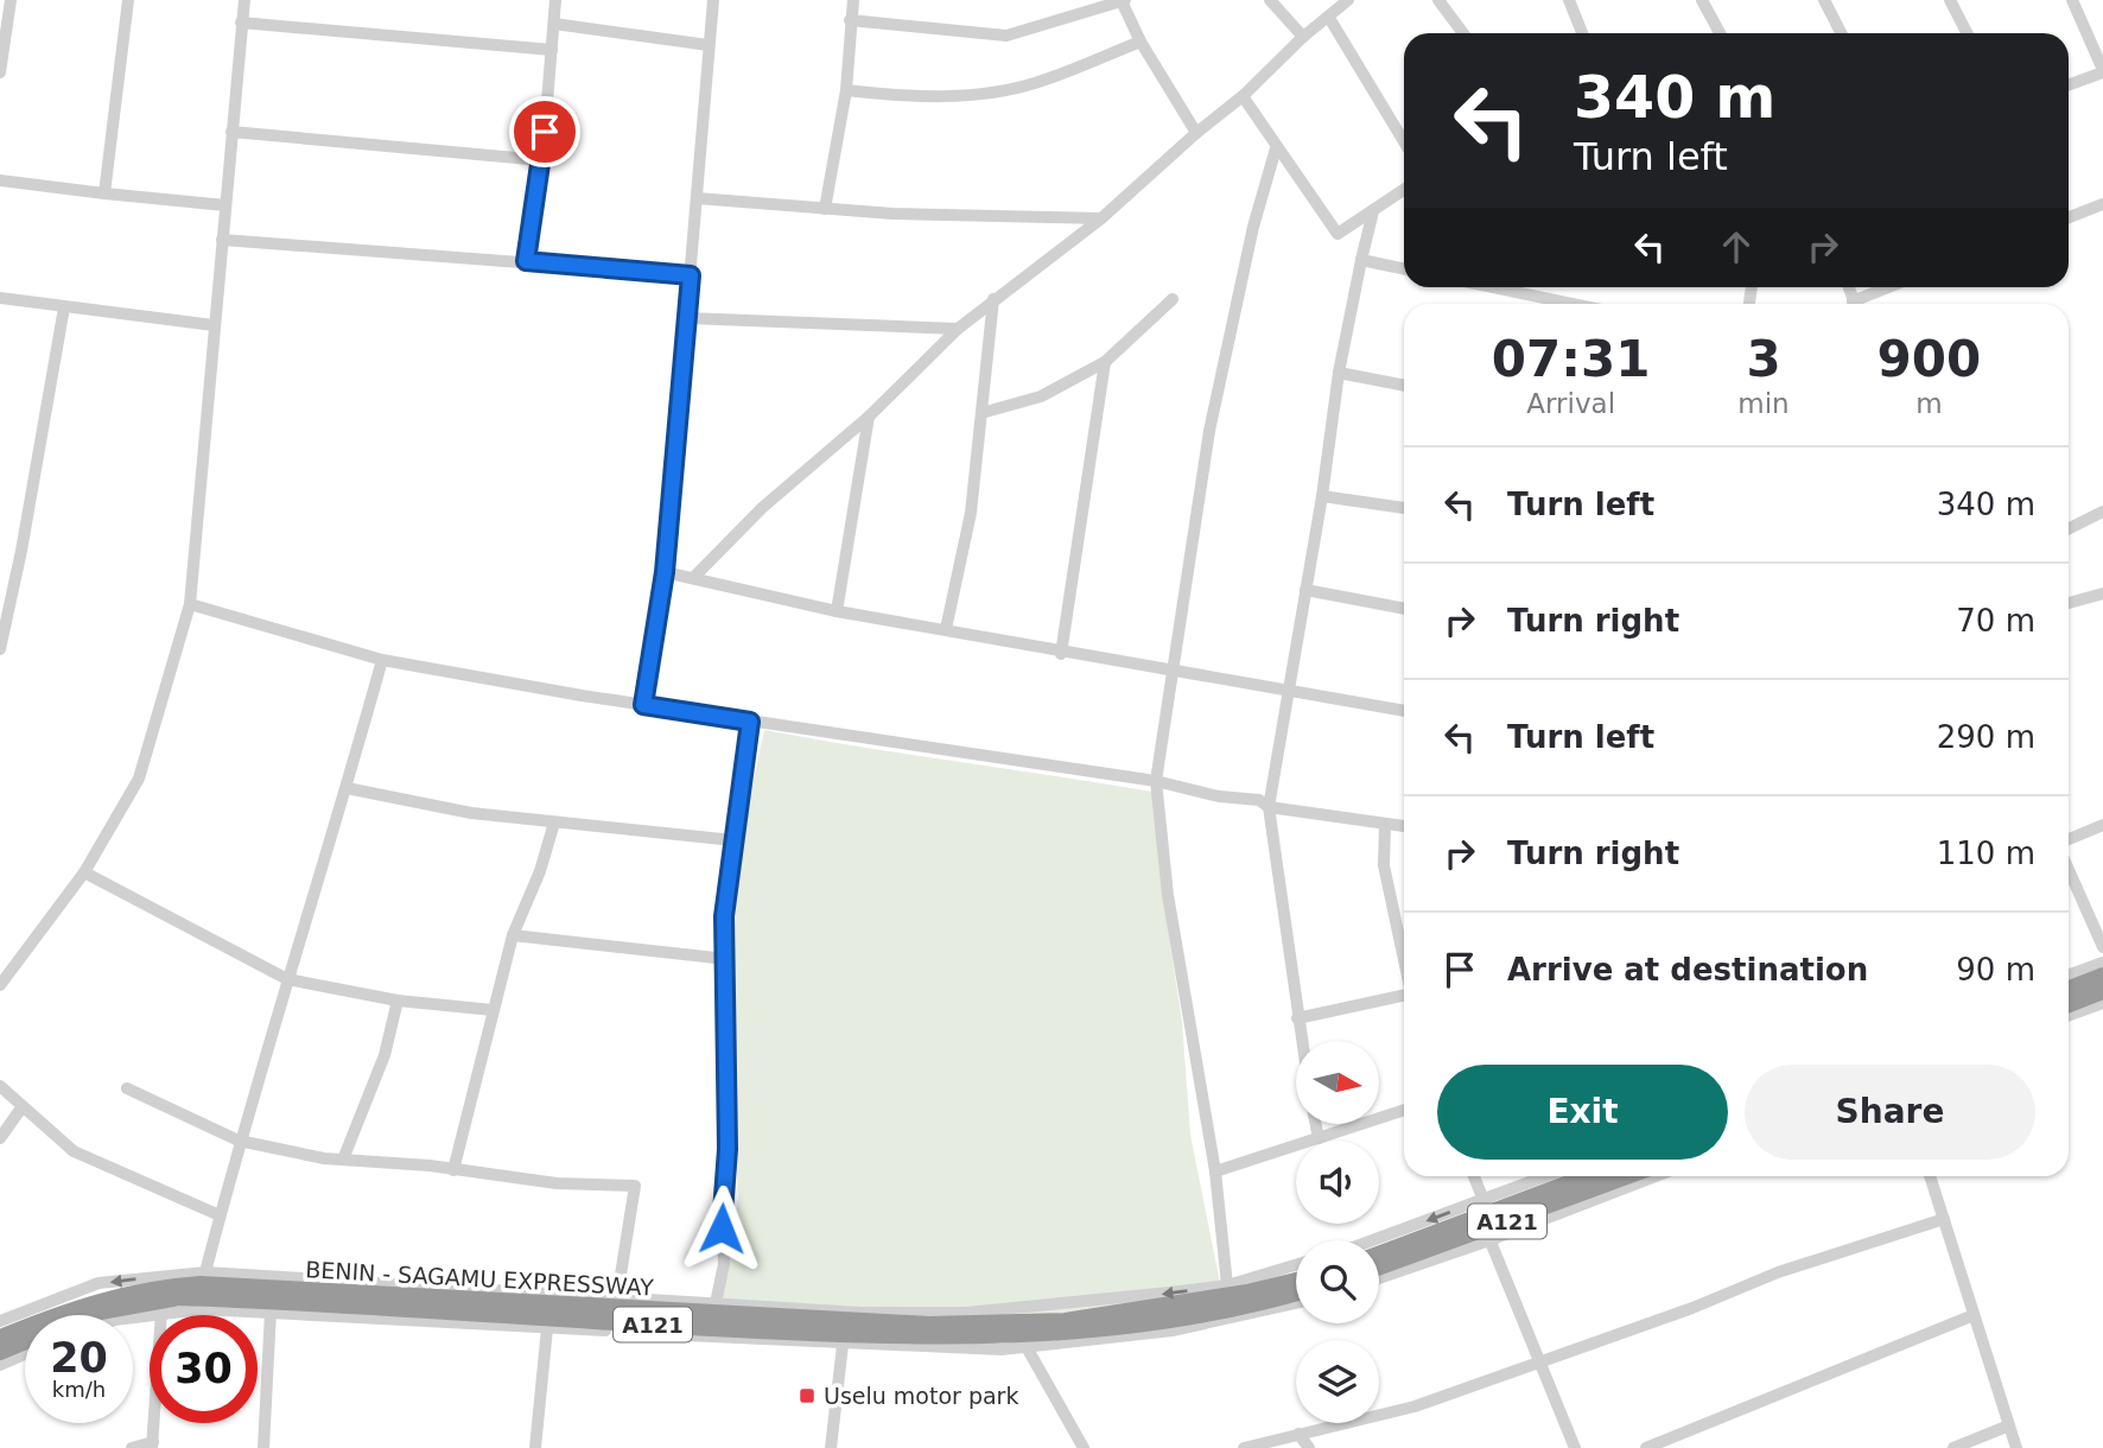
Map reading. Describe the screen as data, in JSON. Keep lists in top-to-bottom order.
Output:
{
  "streets": {
    "highway": ["A121", "BENIN - SAGAMU EXPRESSWAY"]
  },
  "places": {
    "transit": ["Uselu motor park"]
  },
  "north": "right",
  "page": {
    "turn": ["340 m", "Turn left"],
    "eta": [
      "07:31",
      "Arrival",
      "3",
      "min",
      "900",
      "m"
    ],
    "list": [
      {
        "name": "Turn left",
        "value": "340 m"
      },
      {
        "name": "Turn right",
        "value": "70 m"
      },
      {
        "name": "Turn left",
        "value": "290 m"
      },
      {
        "name": "Turn right",
        "value": "110 m"
      },
      {
        "name": "Arrive at destination",
        "value": "90 m"
      }
    ],
    "buttons": ["Exit", "Share"],
    "speed": "20 km/h",
    "limit": "30"
  }
}
